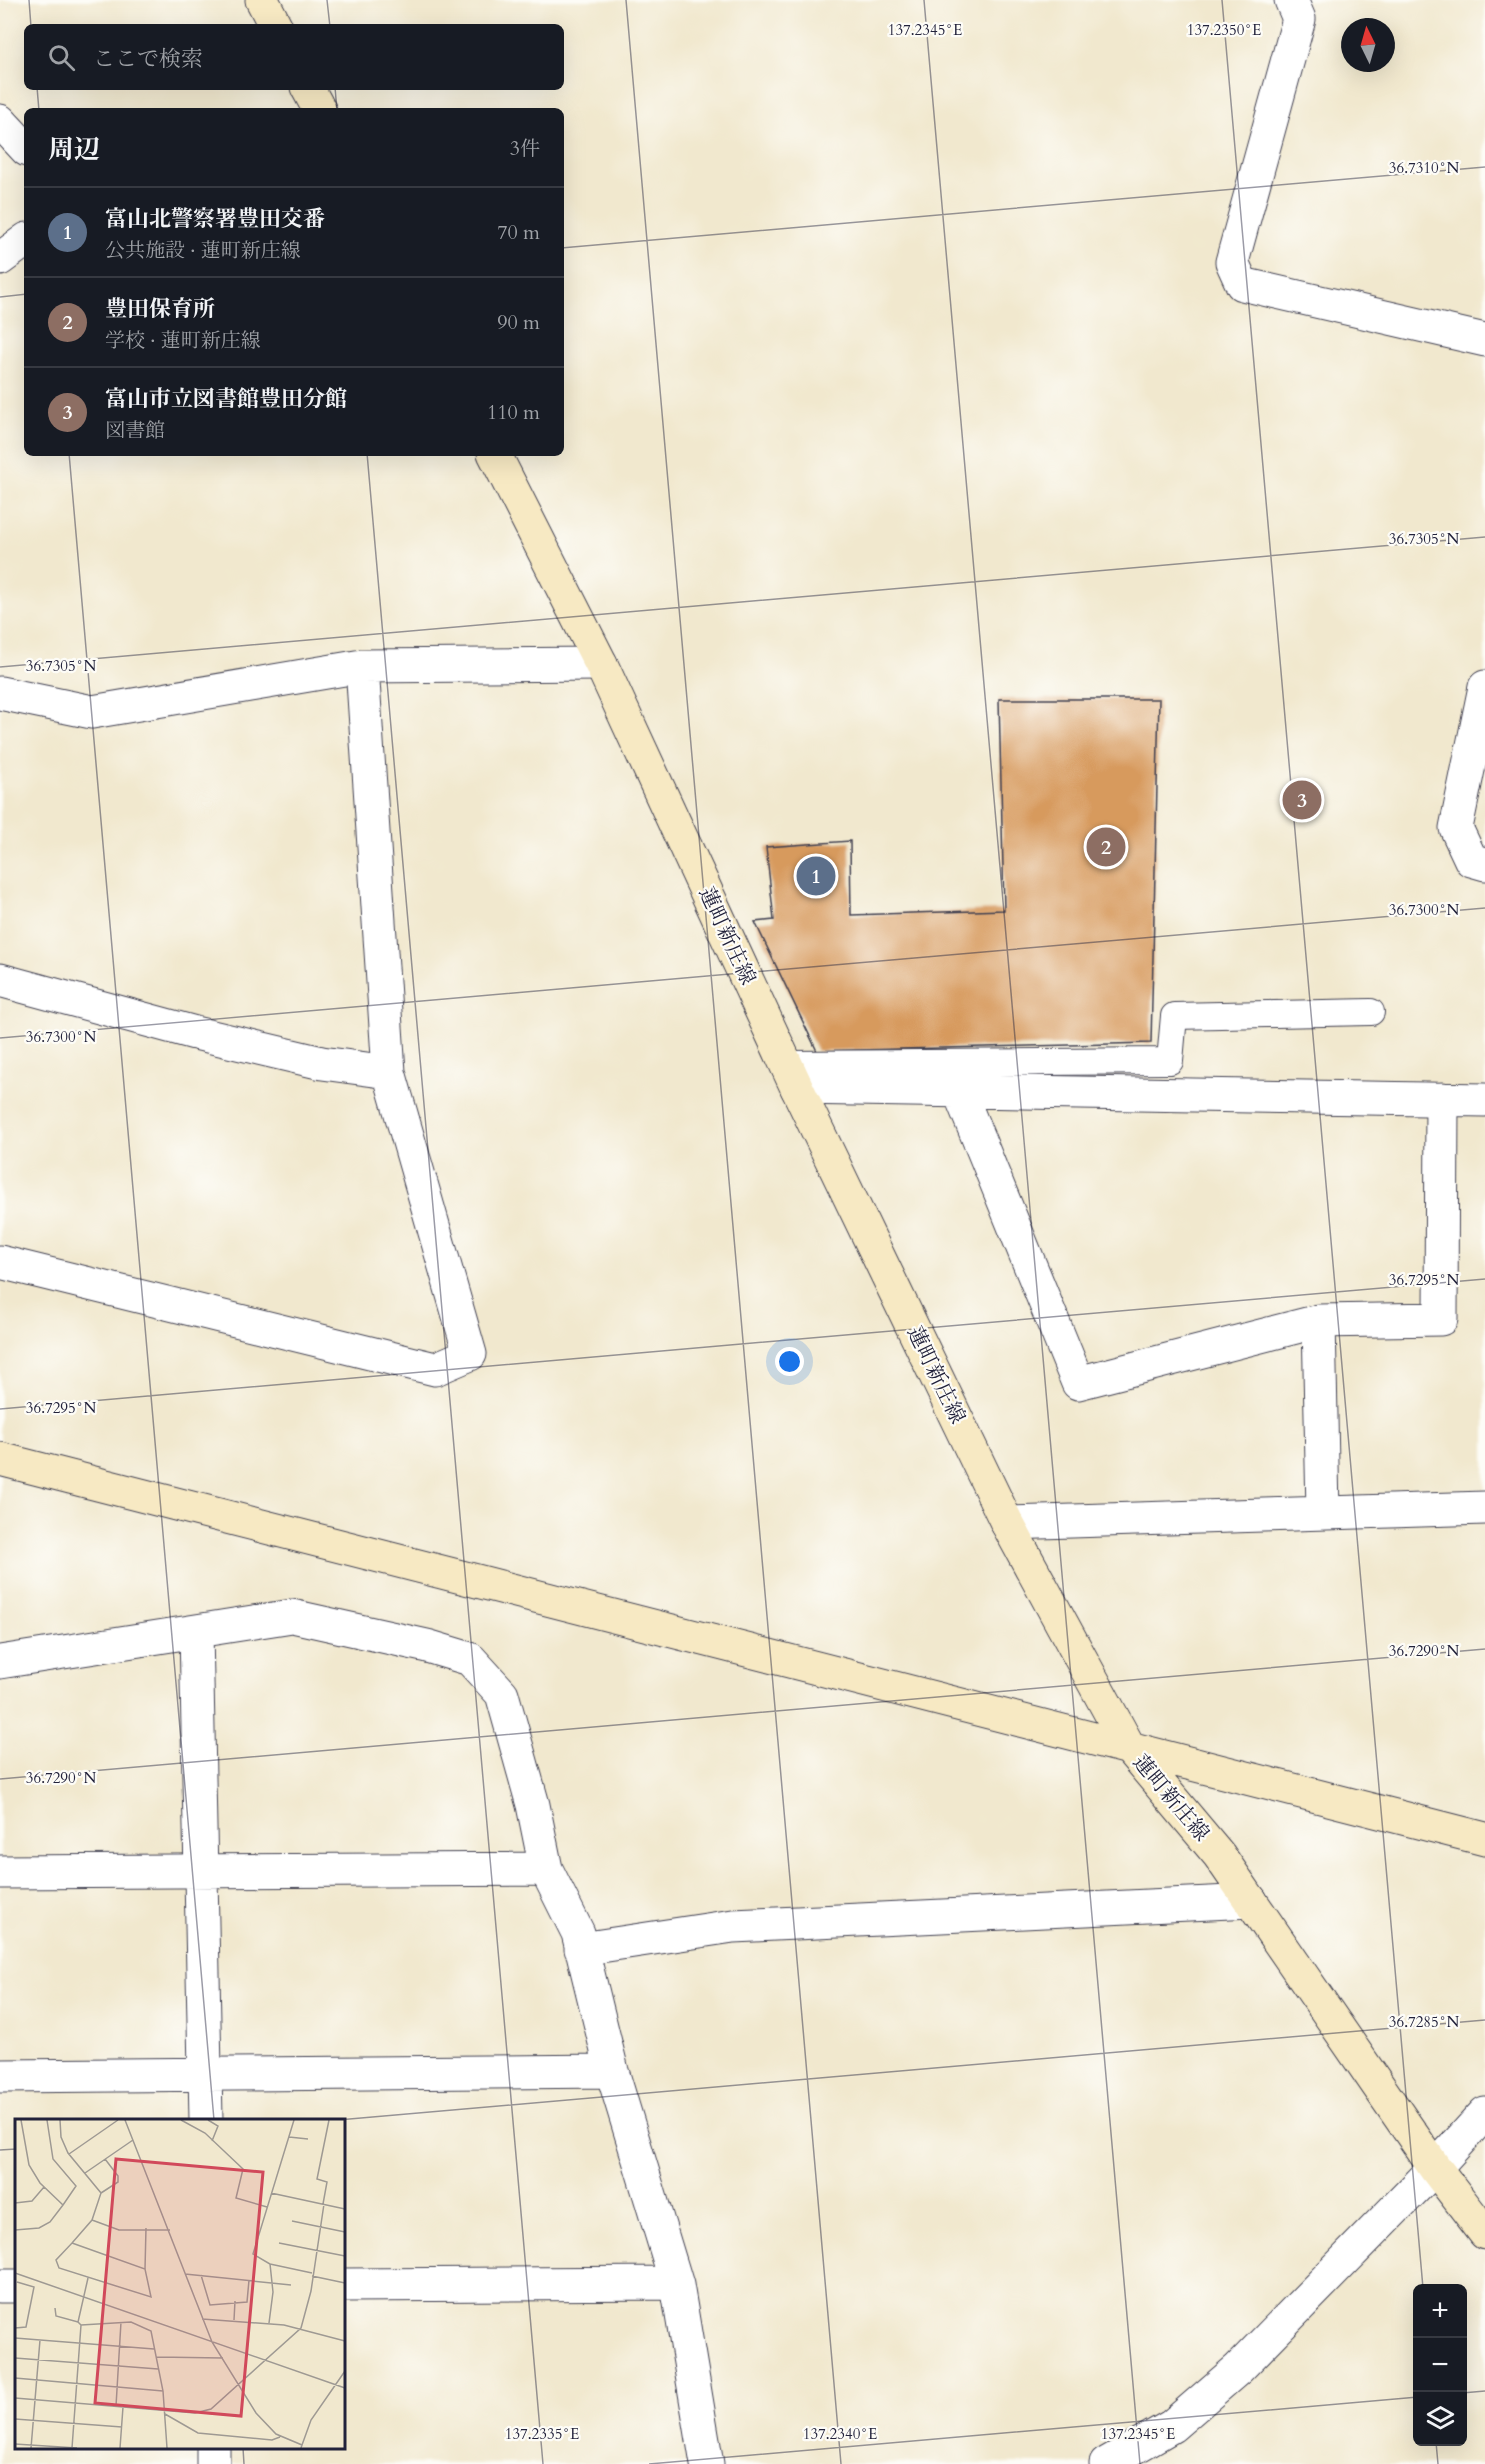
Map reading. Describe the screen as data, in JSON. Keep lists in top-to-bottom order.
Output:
{
  "streets": {
    "main road": ["蓮町新庄線"]
  },
  "north": "top",
  "page": {
    "search": "ここで検索",
    "heading": ["周辺", "3件"],
    "list": [
      {
        "mark": "1",
        "name": "富山北警察署豊田交番",
        "note": "公共施設 · 蓮町新庄線",
        "value": "70 m"
      },
      {
        "mark": "2",
        "name": "豊田保育所",
        "note": "学校 · 蓮町新庄線",
        "value": "90 m"
      },
      {
        "mark": "3",
        "name": "富山市立図書館豊田分館",
        "note": "図書館",
        "value": "110 m"
      }
    ],
    "pins": ["3", "2", "1"],
    "map_buttons": ["+", "−"]
  },
  "coordinates": [
    "137.2345°E",
    "137.2350°E",
    "36.7310°N",
    "36.7305°N",
    "36.7300°N",
    "36.7295°N",
    "36.7290°N",
    "36.7285°N",
    "137.2335°E",
    "137.2340°E"
  ]
}
